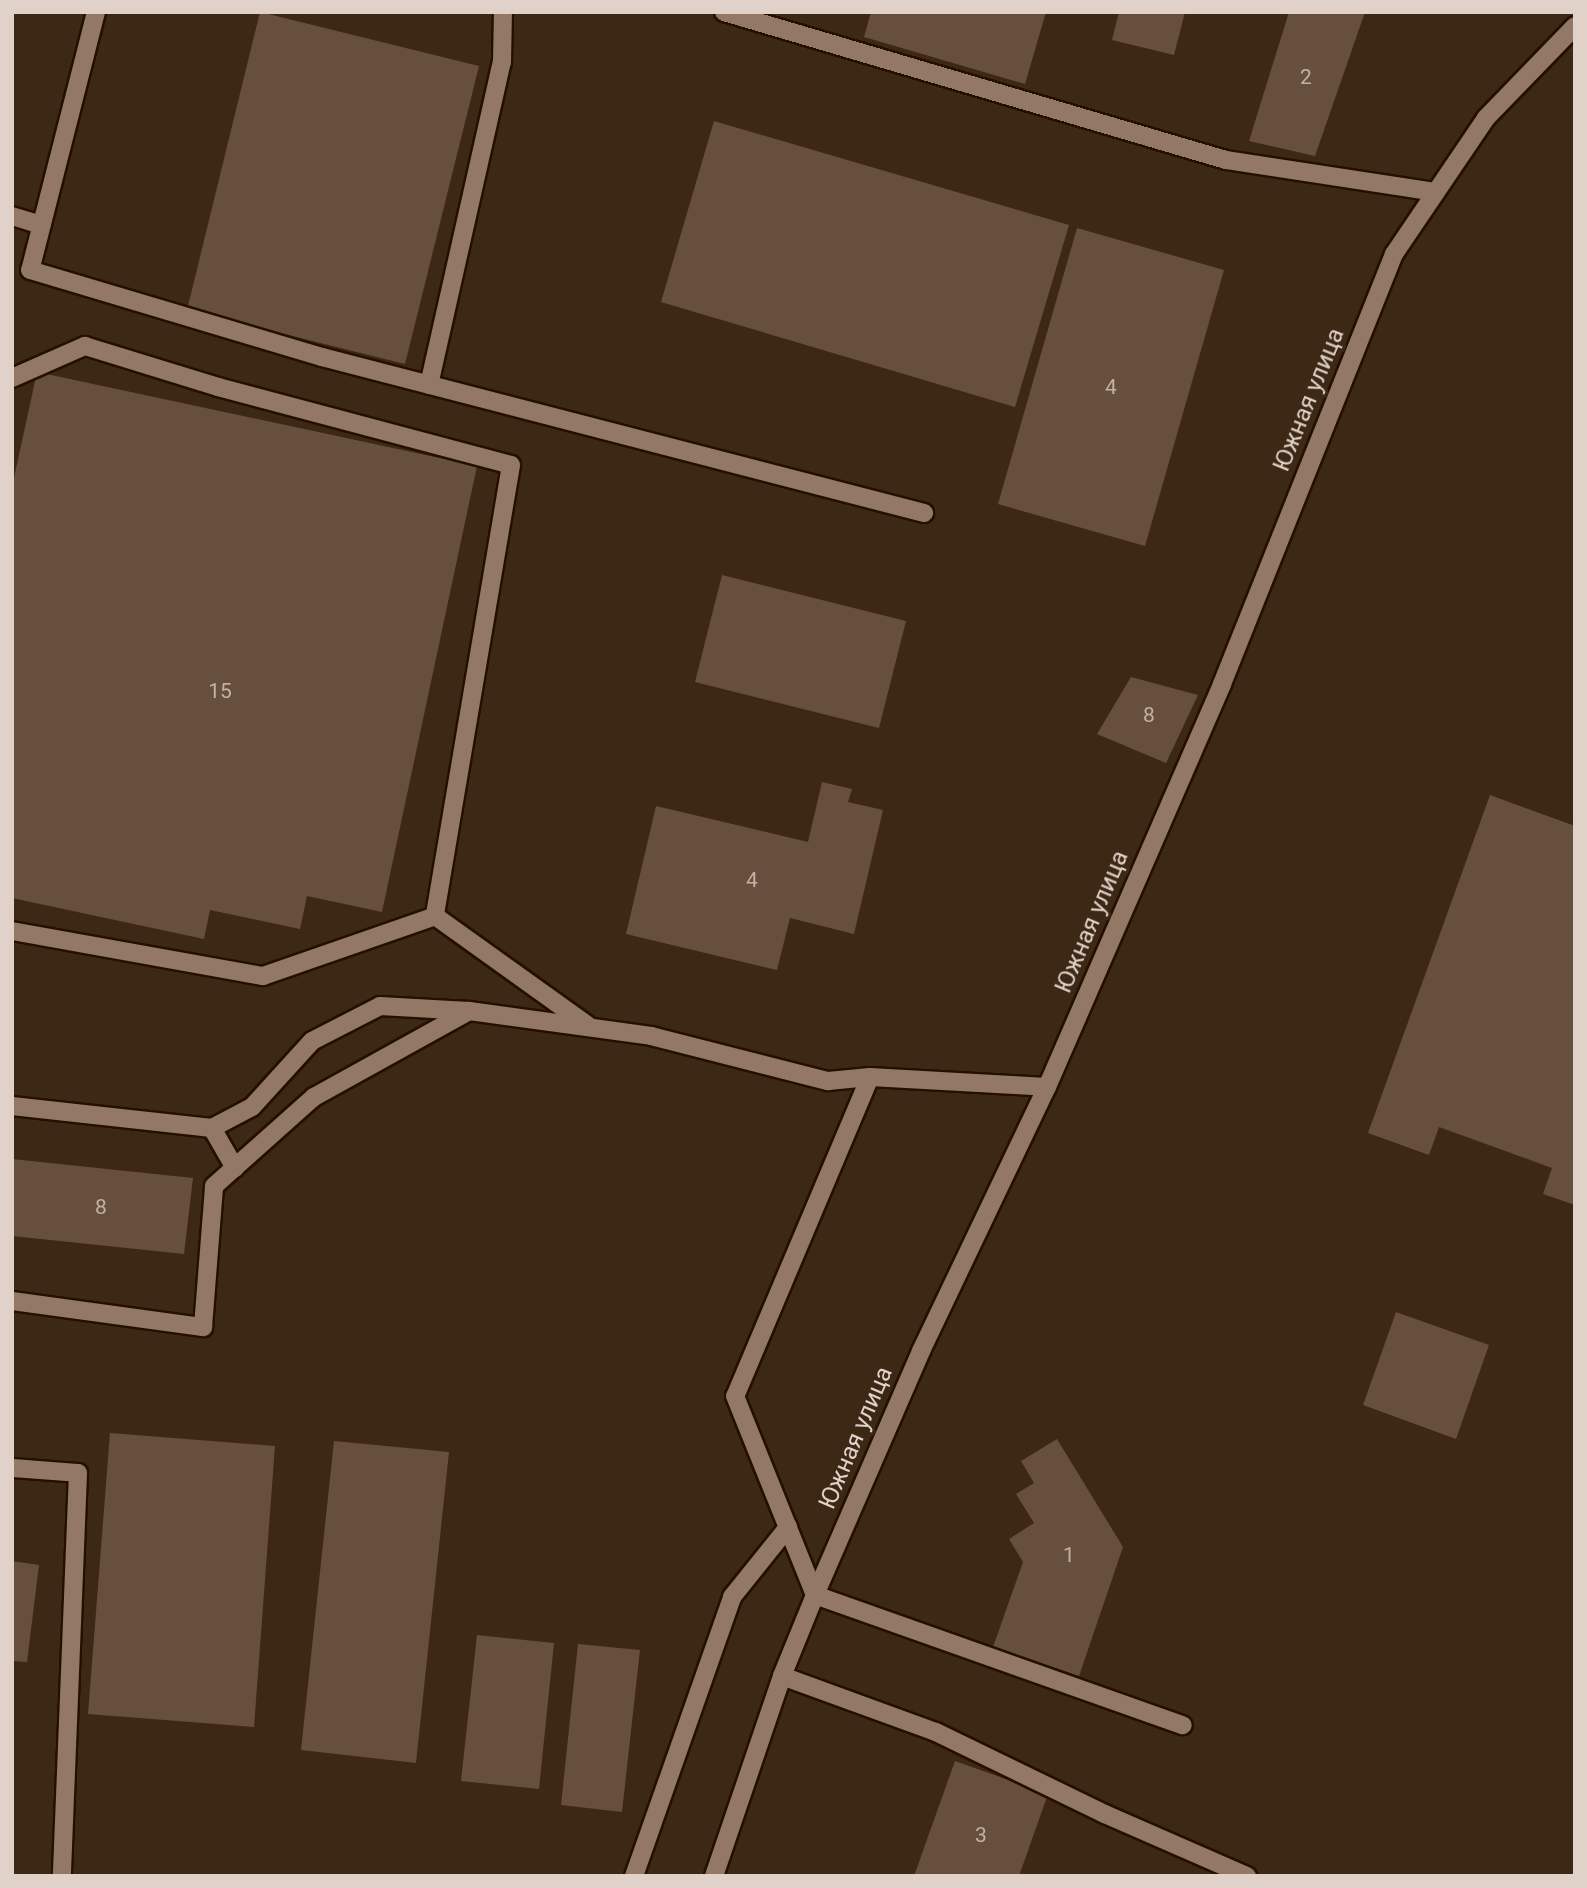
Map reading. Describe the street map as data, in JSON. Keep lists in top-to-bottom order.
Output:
{
  "streets": {
    "street": ["Южная улица"]
  },
  "house_numbers": [
    "2",
    "4",
    "15",
    "8",
    "4",
    "8",
    "1",
    "3"
  ]
}
